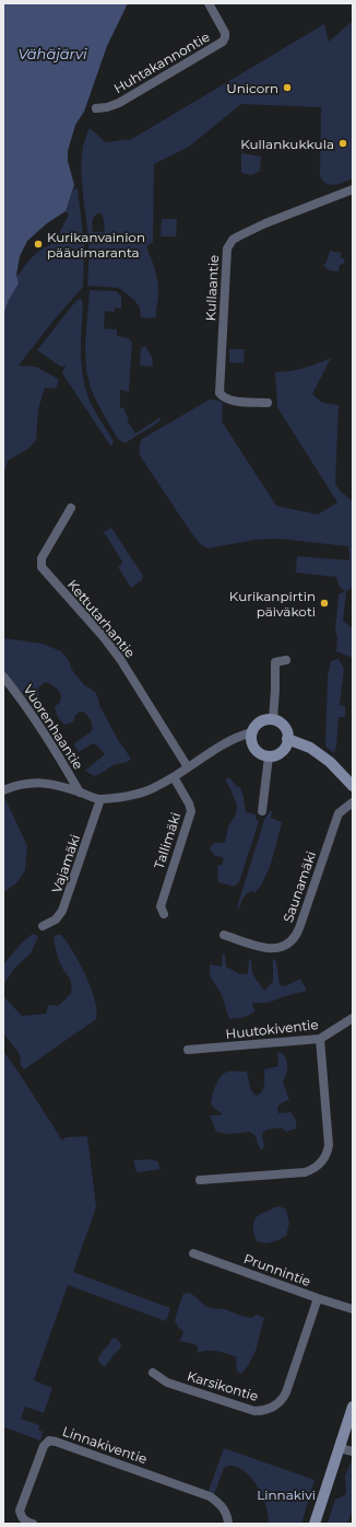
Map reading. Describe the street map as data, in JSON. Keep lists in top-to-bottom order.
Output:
{
  "streets": {
    "street": [
      "Huhtakannontie",
      "Kullaantie",
      "Kettutarhantie",
      "Vuorenhaantie",
      "Tallimäki",
      "Vajamäki",
      "Saunamäki",
      "Huutokiventie",
      "Prunnintie",
      "Karsikontie",
      "Linnakiventie"
    ]
  },
  "crossings": [
    ["Prunnintie", "Karsikontie"]
  ],
  "water": ["Vähäjärvi"],
  "parks": ["Linnakivi"],
  "places": [
    "Unicorn",
    "Kullankukkula",
    "Kurikanvainion pääuimaranta",
    "Kurikanpirtin päiväkoti"
  ]
}
